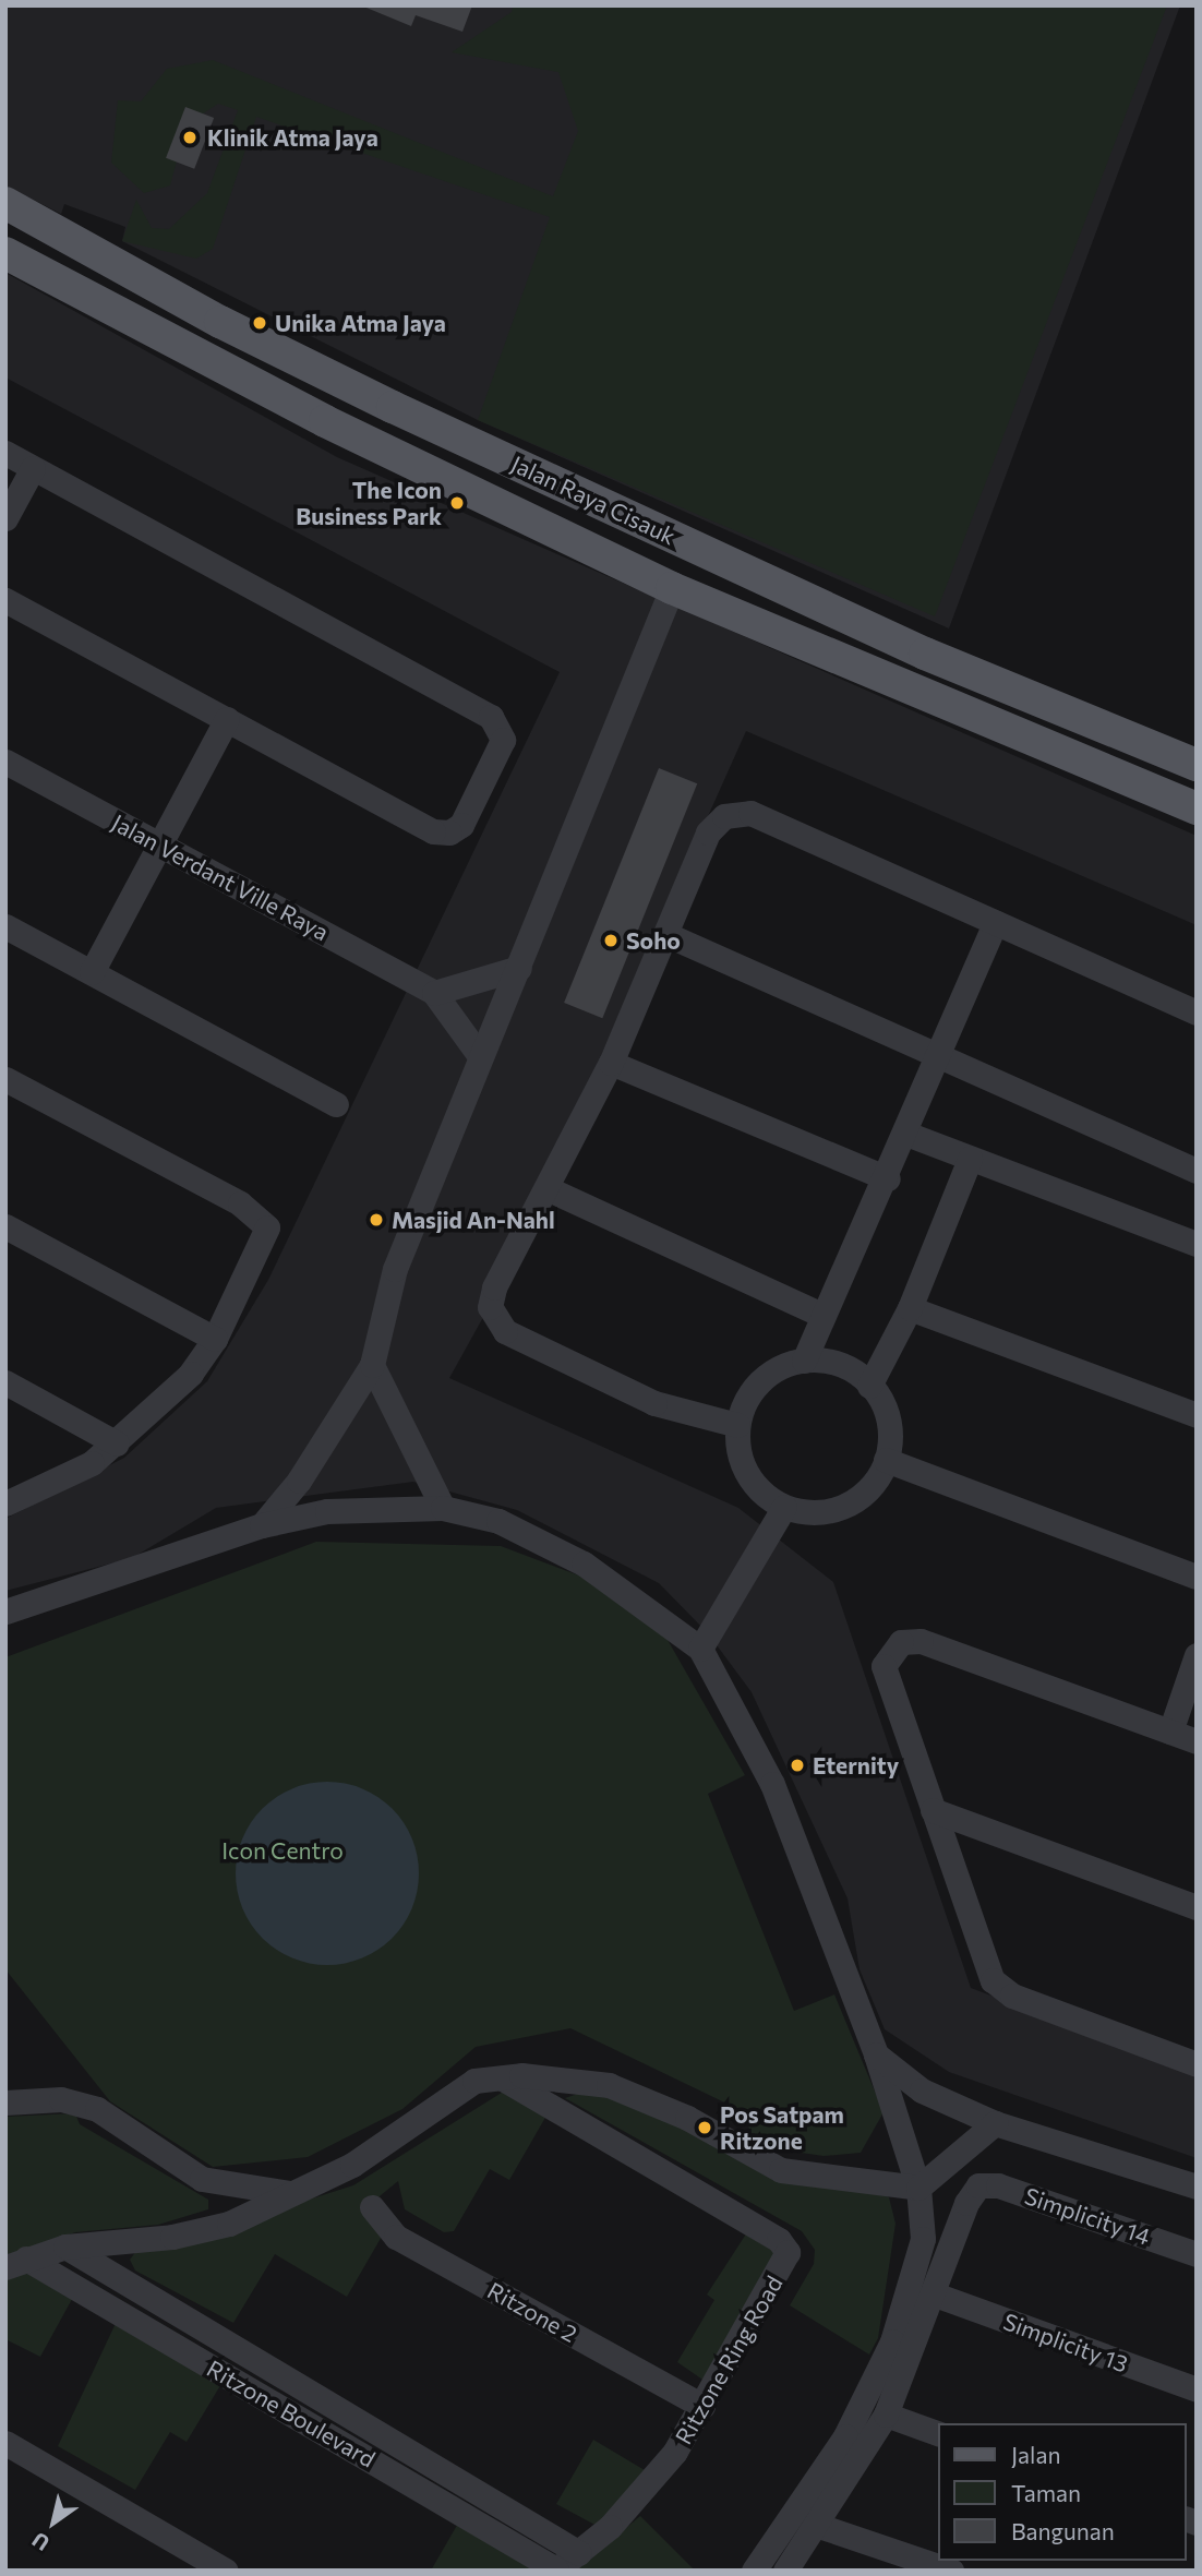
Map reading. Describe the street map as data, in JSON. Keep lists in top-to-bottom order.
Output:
{
  "streets": {
    "main road": ["Jalan Raya Cisauk"],
    "street": [
      "Jalan Verdant Ville Raya",
      "Simplicity 14",
      "Ritzone 2",
      "Simplicity 13",
      "Ritzone Ring Road",
      "Ritzone Boulevard"
    ]
  },
  "crossings": [
    ["Simplicity 14", "Simplicity 13"],
    ["Ritzone 2", "Ritzone Ring Road"],
    ["Ritzone Ring Road", "Ritzone Boulevard"]
  ],
  "parks": ["Icon Centro"],
  "places": [
    "Klinik Atma Jaya",
    "Unika Atma Jaya",
    "The Icon Business Park",
    "Soho",
    "Masjid An-Nahl",
    "Eternity",
    "Pos Satpam Ritzone"
  ],
  "legend": ["Jalan", "Taman", "Bangunan"],
  "north": "bottom left"
}
